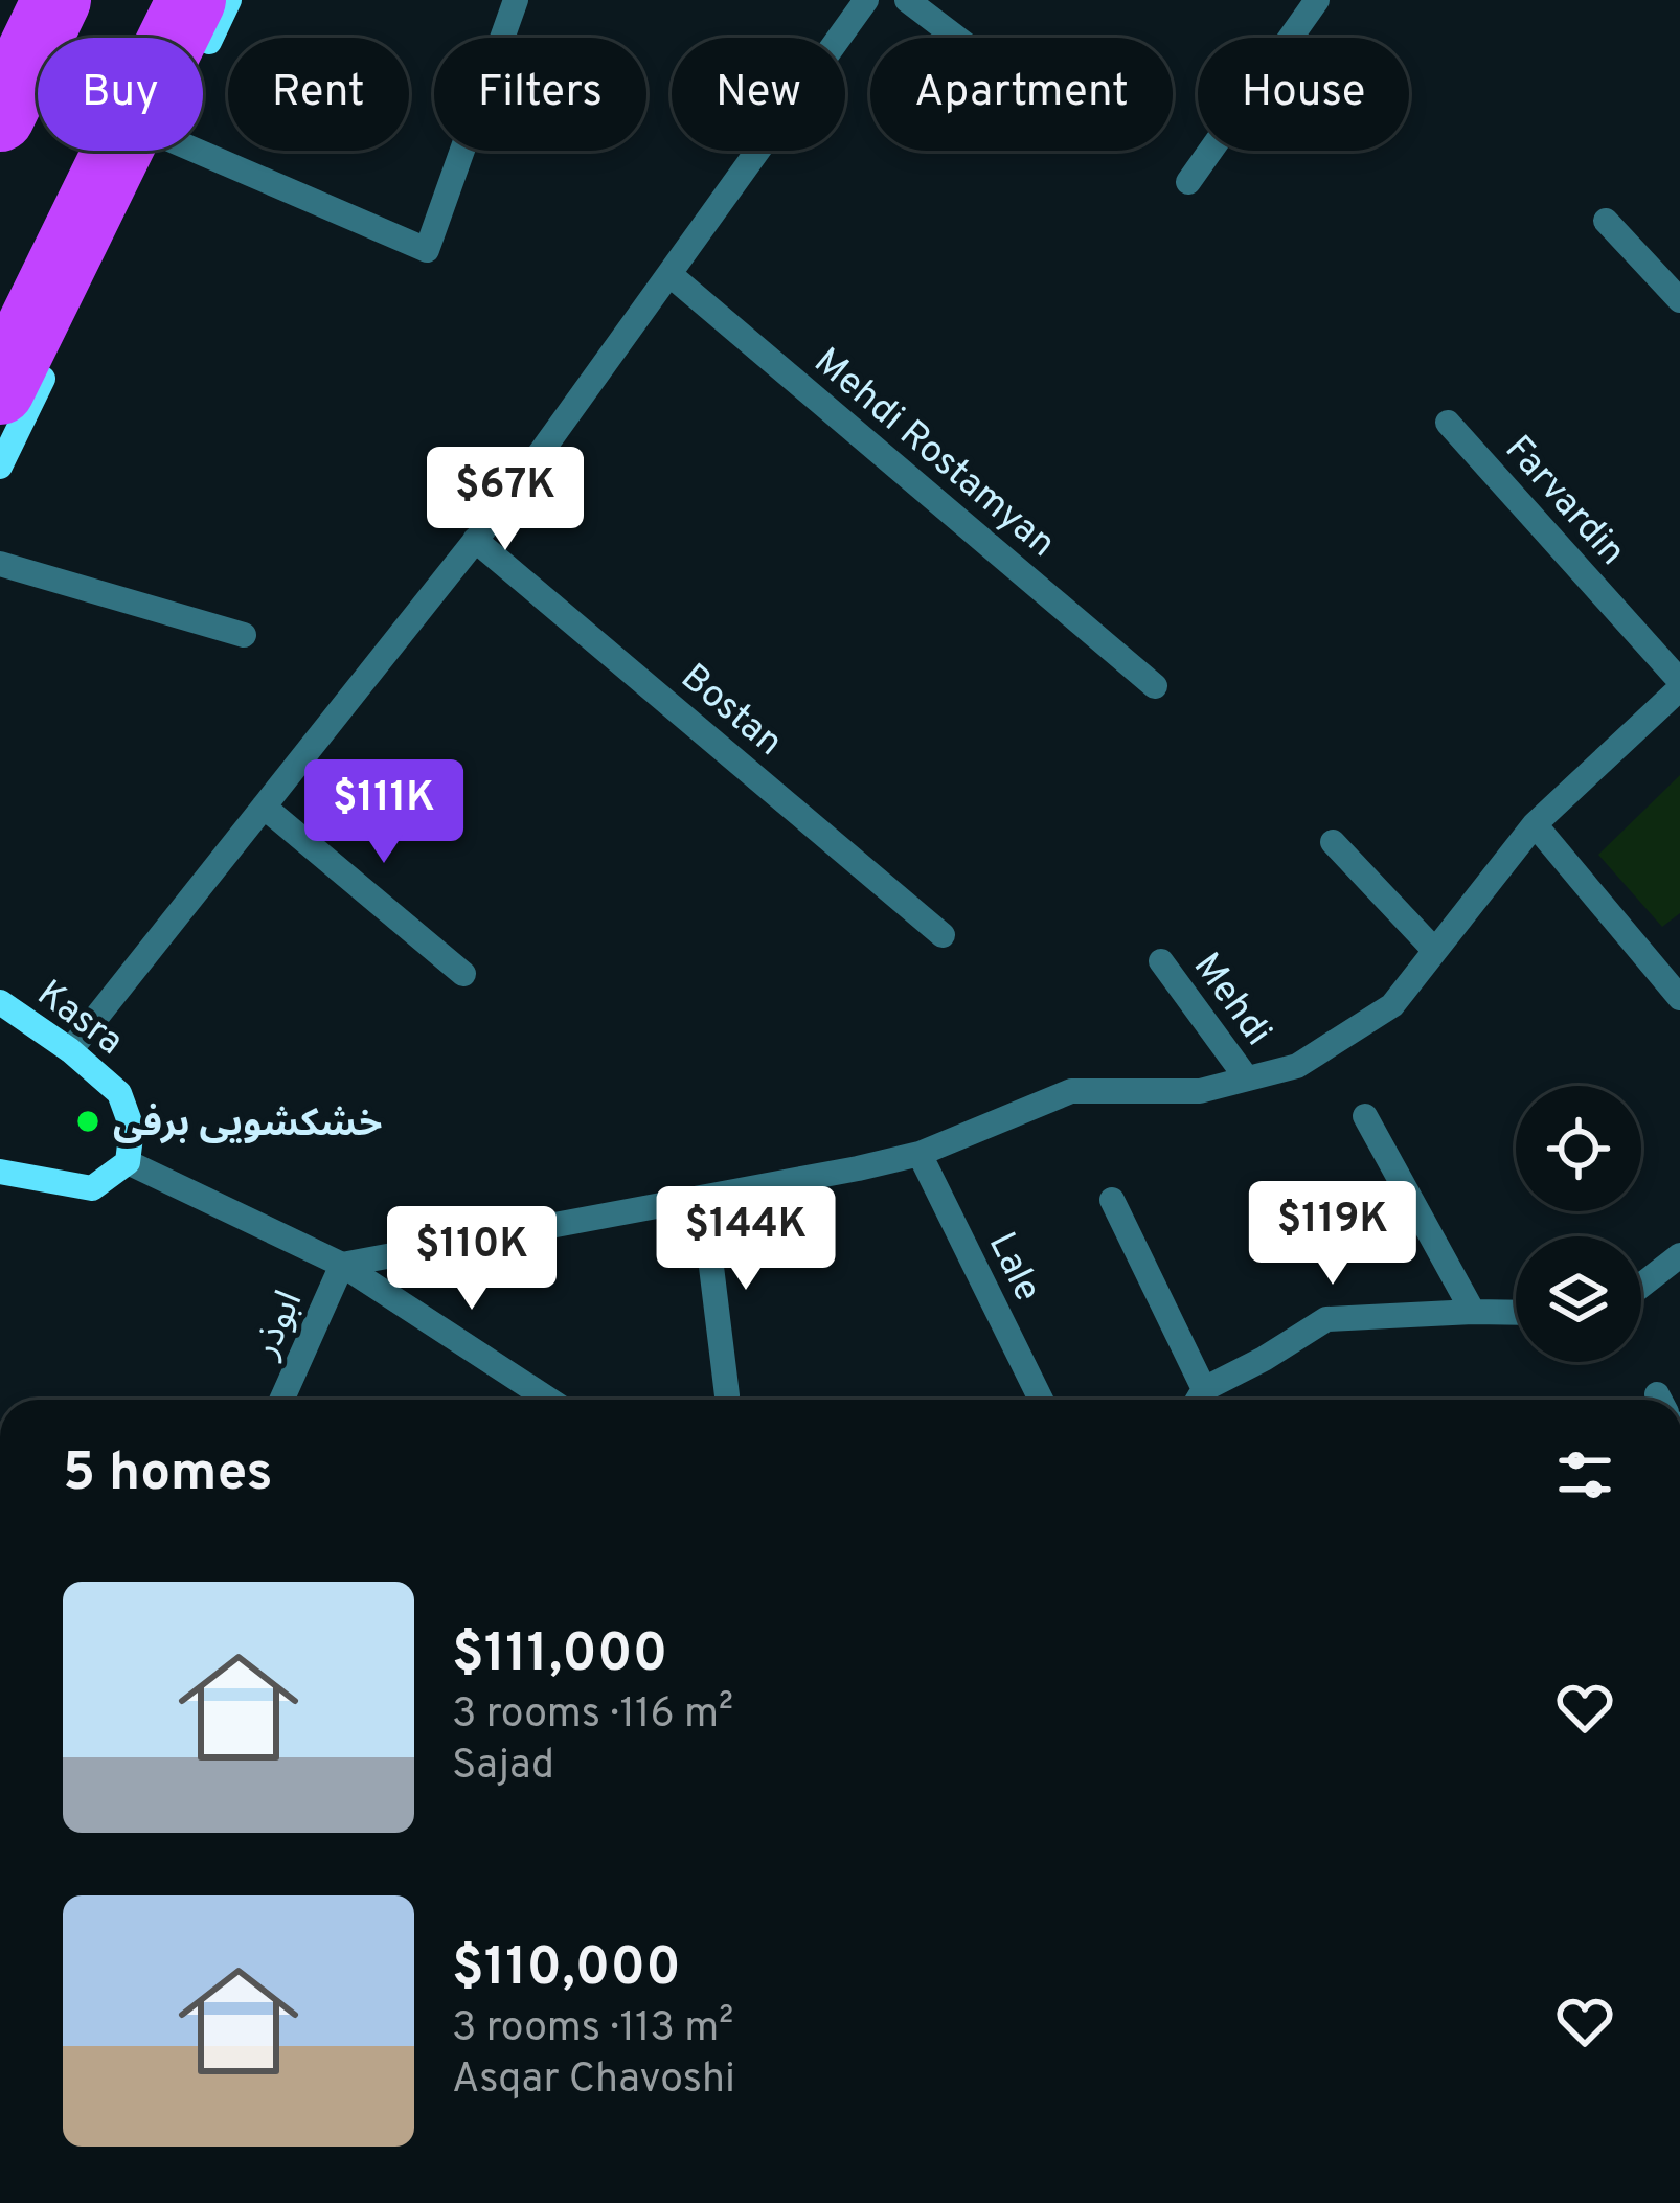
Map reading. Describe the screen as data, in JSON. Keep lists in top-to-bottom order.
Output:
{
  "streets": {
    "street": [
      "Mehdi Rostamyan",
      "Farvardin",
      "Bostan",
      "Mehdi",
      "Kasra",
      "Lale",
      "ابوذر"
    ]
  },
  "places": ["خشکشویی برفی"],
  "page": {
    "chip": [
      "Buy",
      "Rent",
      "Filters",
      "New",
      "Apartment",
      "House"
    ],
    "price": [
      "$67K",
      "$111K",
      "$119K",
      "$144K",
      "$110K"
    ],
    "heading": "5 homes",
    "list": [
      {
        "name": "$111,000",
        "note": "3 rooms · 116 m² · Sajad"
      },
      {
        "name": "$110,000",
        "note": "3 rooms · 113 m² · Asqar Chavoshi"
      }
    ]
  }
}
